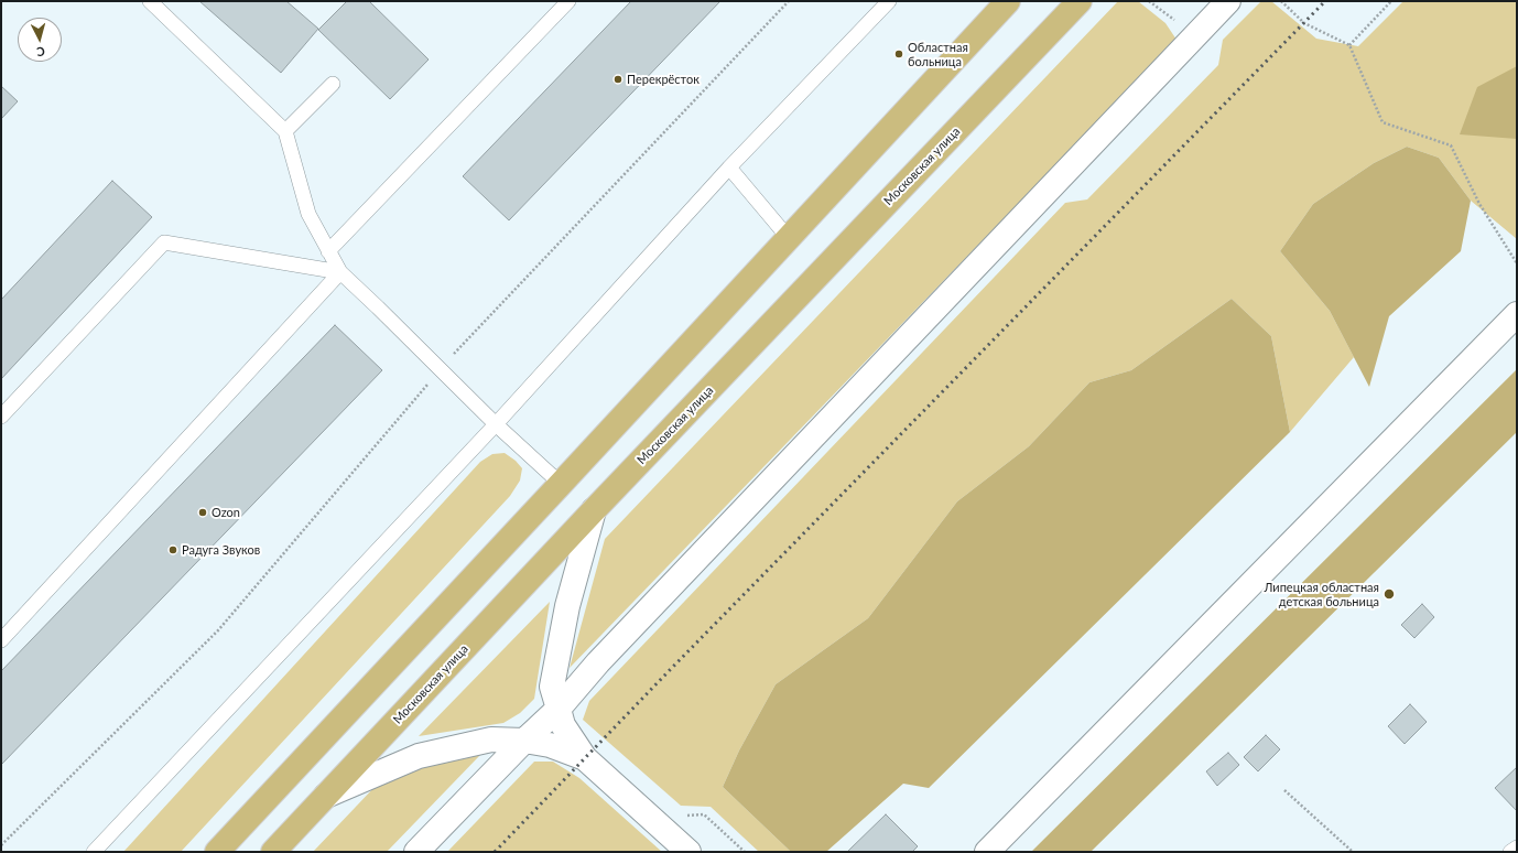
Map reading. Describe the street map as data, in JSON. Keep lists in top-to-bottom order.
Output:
{
  "streets": {
    "main road": ["Московская улица"]
  },
  "places": [
    "Областная больница",
    "Перекрёсток",
    "Ozon",
    "Радуга Звуков",
    "Липецкая областная детская больница"
  ],
  "north": "bottom"
}
